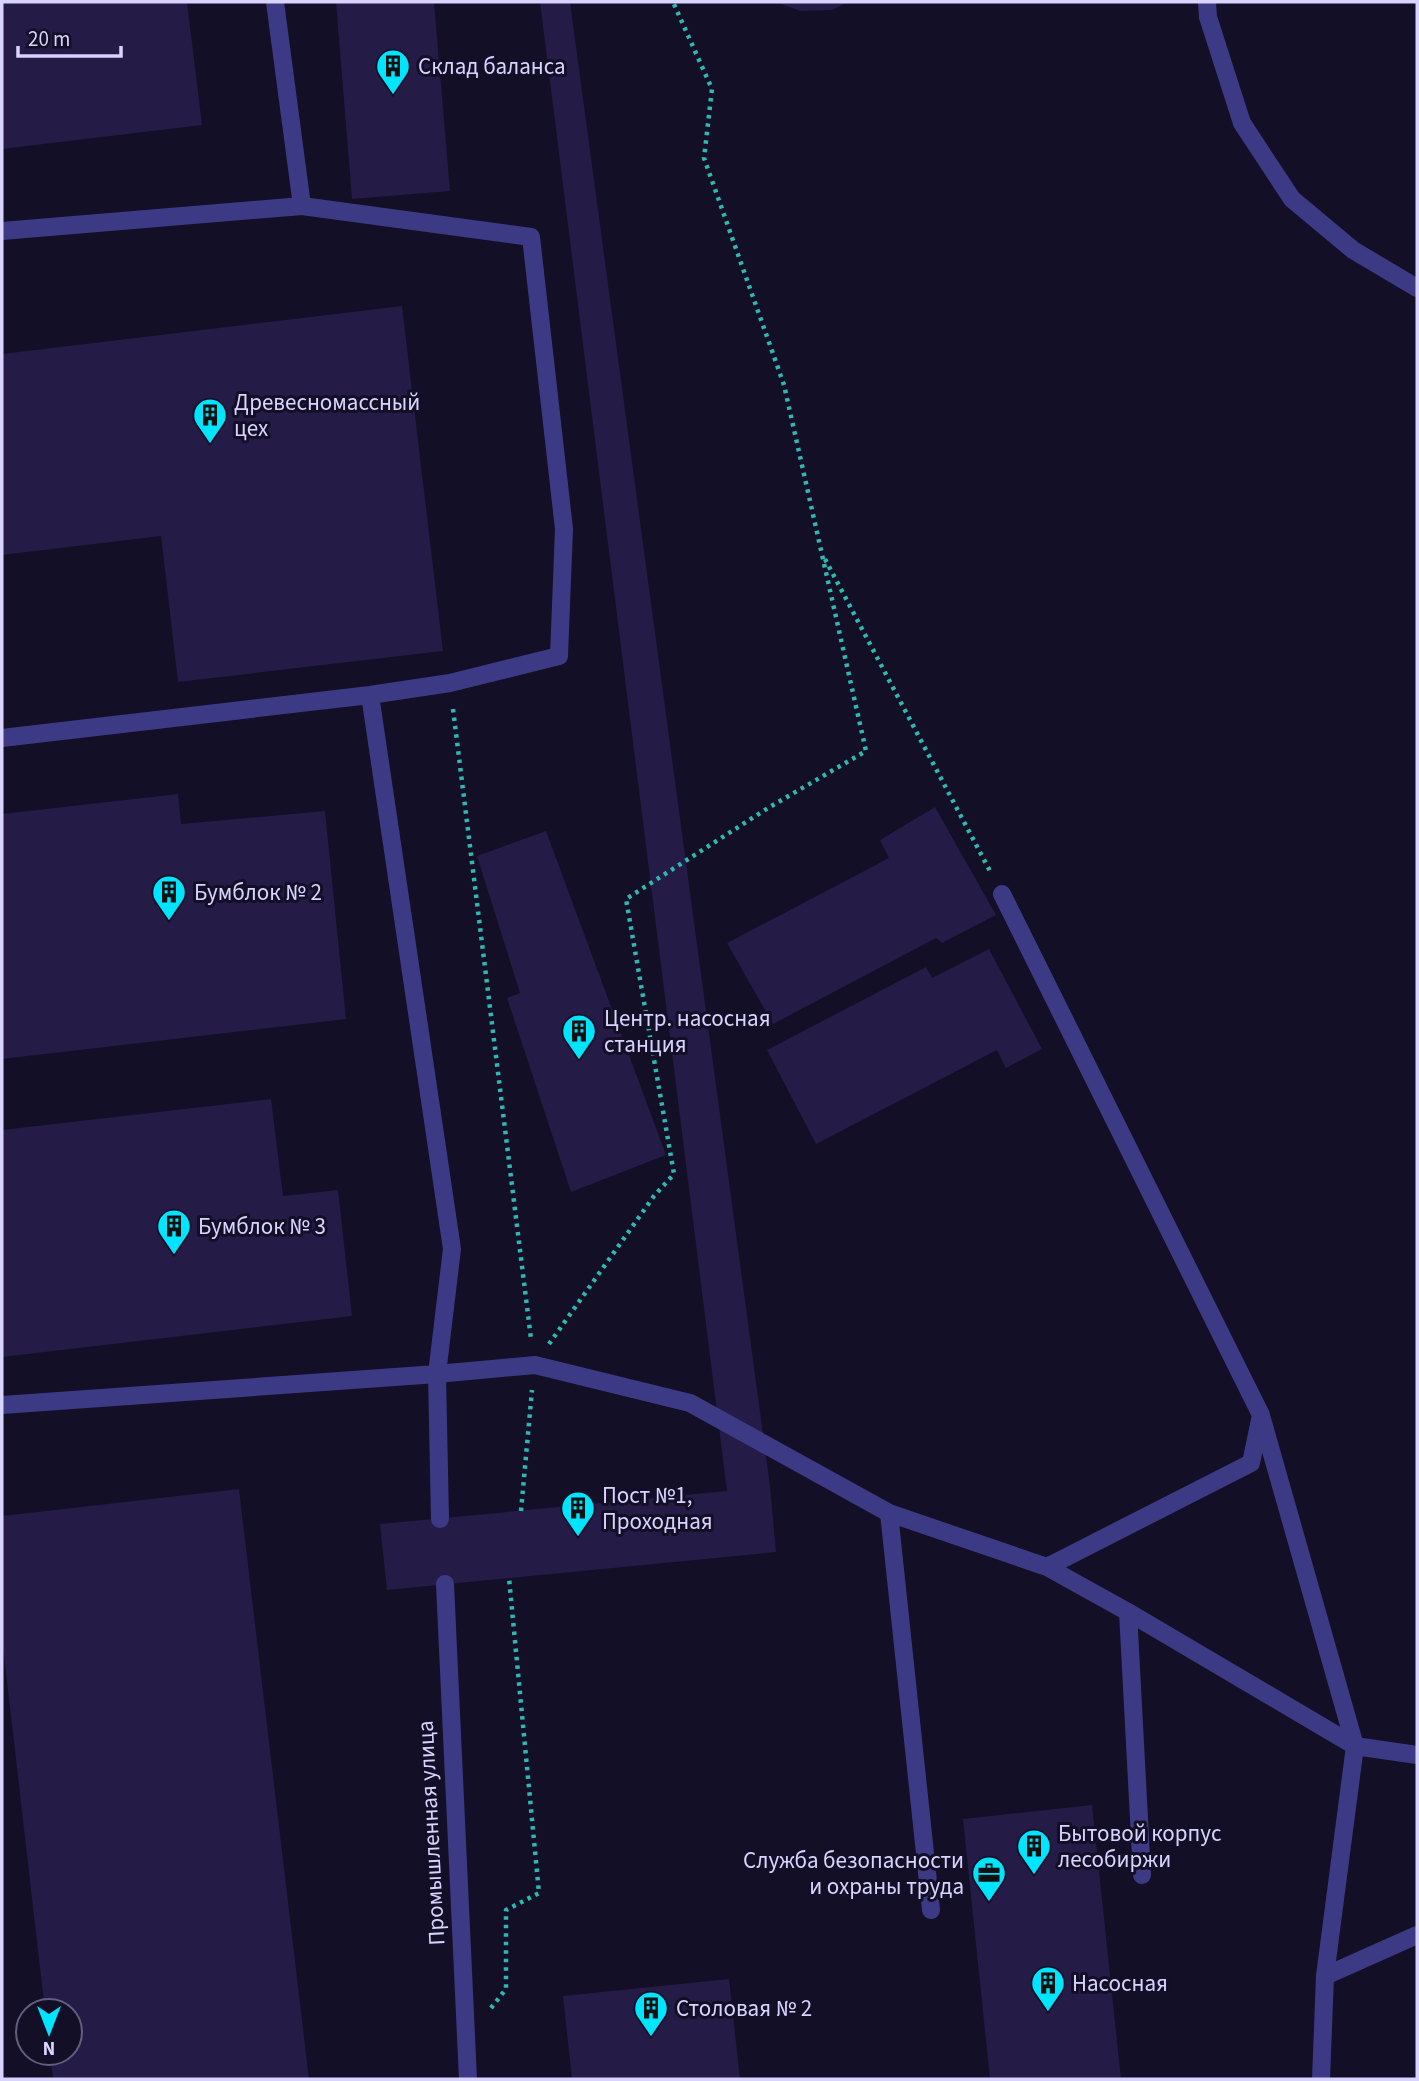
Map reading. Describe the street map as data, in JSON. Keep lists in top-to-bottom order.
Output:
{
  "streets": {
    "lane": ["Промышленная улица"]
  },
  "places": {
    "building": [
      "Склад баланса",
      "Древесномассный цех",
      "Бумблок № 2",
      "Центр. насосная станция",
      "Бумблок № 3",
      "Пост №1, Проходная",
      "Бытовой корпус лесобиржи",
      "Насосная",
      "Столовая № 2"
    ],
    "office": ["Служба безопасности и охраны труда"]
  },
  "scale_bar": "20 m",
  "north": "bottom"
}
